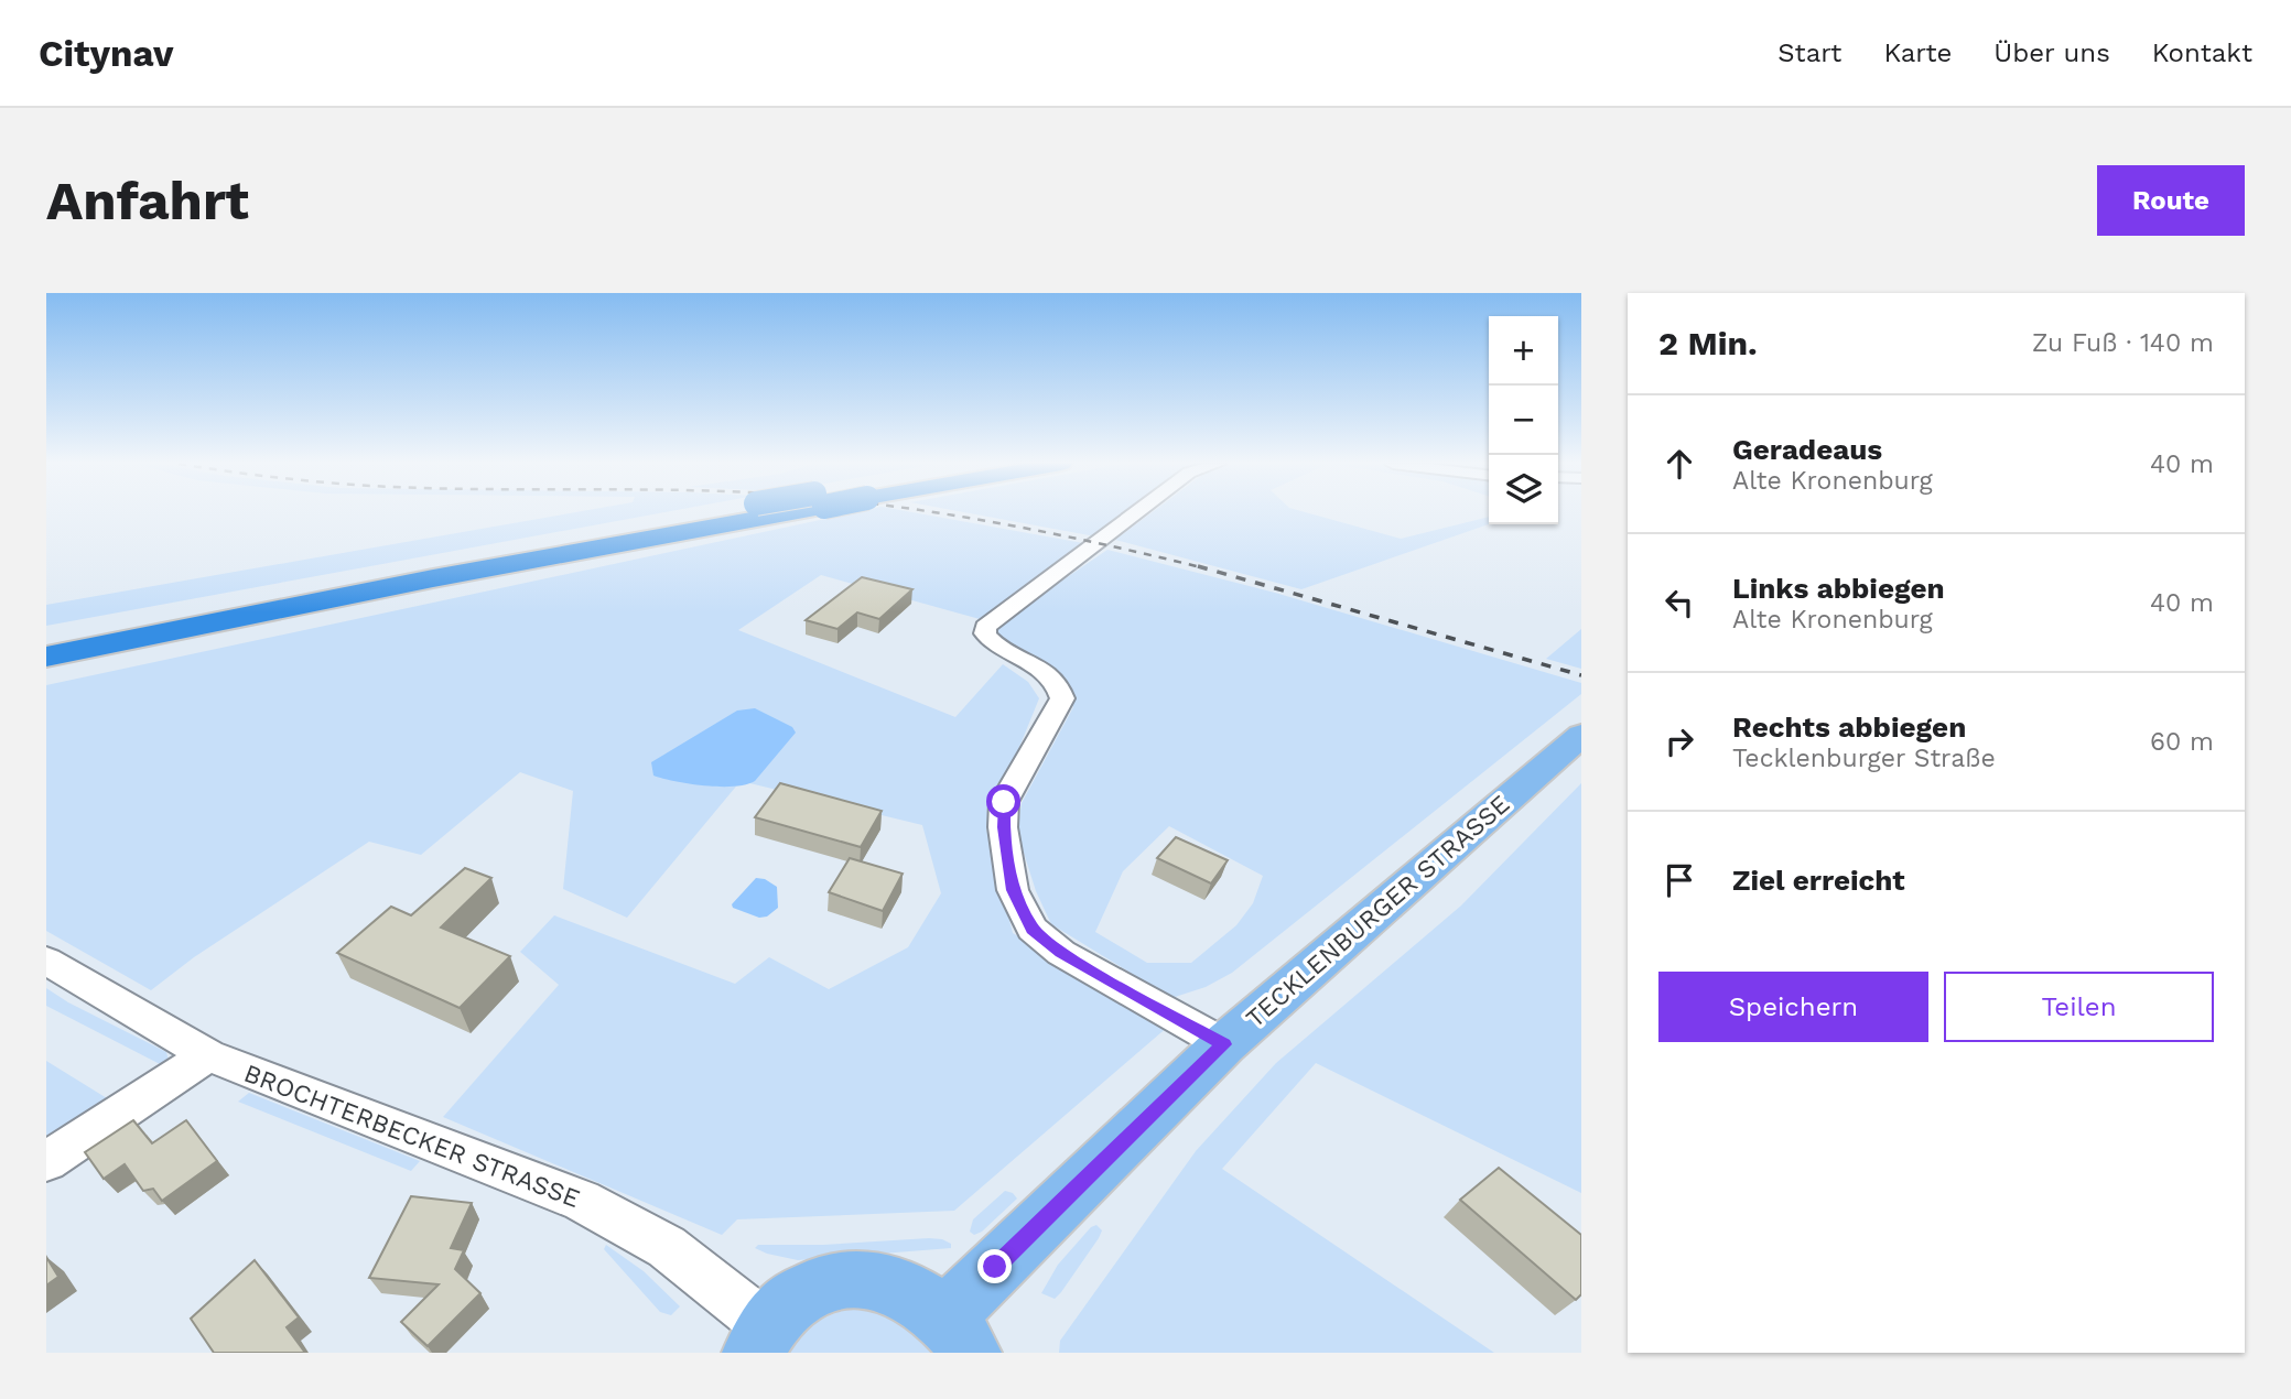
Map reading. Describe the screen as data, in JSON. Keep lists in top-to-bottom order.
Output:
{
  "streets": {
    "main road": ["TECKLENBURGER STRASSE"],
    "street": ["BROCHTERBECKER STRASSE"]
  },
  "page": {
    "header": "Citynav",
    "nav": [
      "Start",
      "Karte",
      "Über uns",
      "Kontakt"
    ],
    "buttons": [
      "Route",
      ["Speichern", "Teilen"]
    ],
    "title": "Anfahrt",
    "heading": ["2 Min.", "Zu Fuß · 140 m"],
    "map_buttons": ["+", "−"],
    "list": [
      ["Geradeaus", "Alte Kronenburg", "40 m"],
      ["Links abbiegen", "Alte Kronenburg", "40 m"],
      ["Rechts abbiegen", "Tecklenburger Straße", "60 m"],
      "Ziel erreicht"
    ]
  }
}
